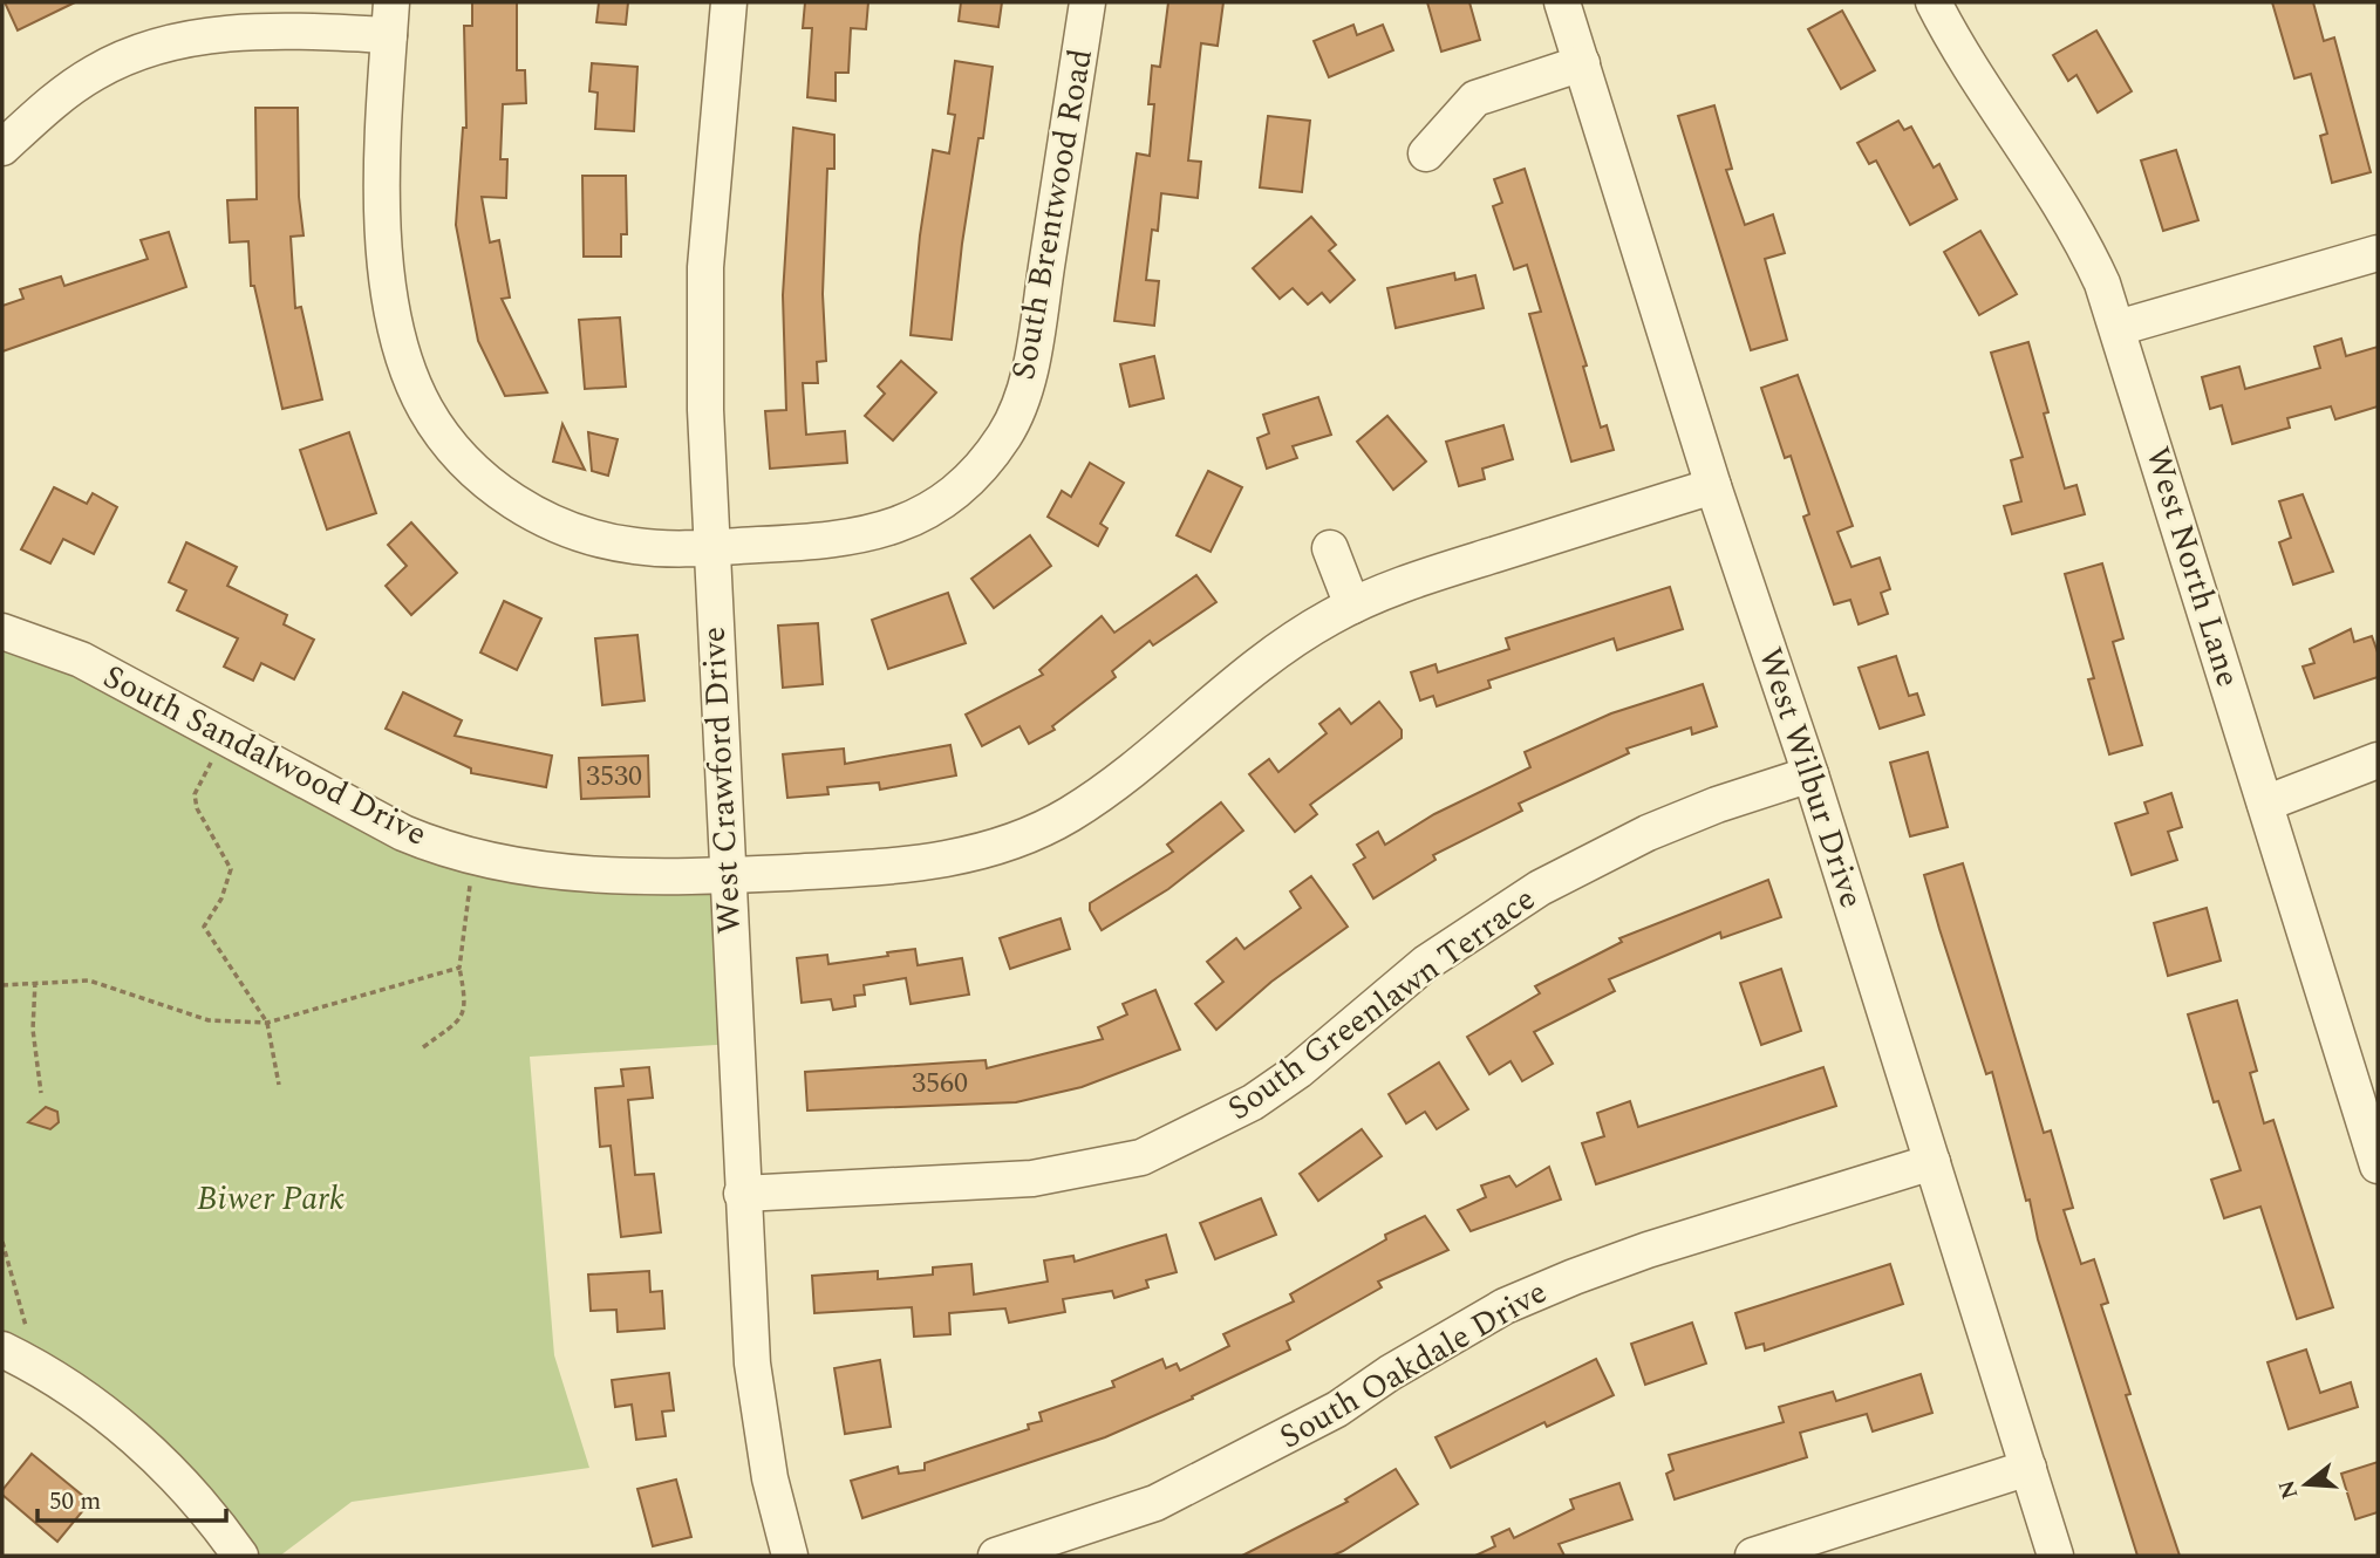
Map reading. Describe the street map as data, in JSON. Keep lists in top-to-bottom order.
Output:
{
  "streets": {
    "street": [
      "South Brentwood Road",
      "West North Lane",
      "South Sandalwood Drive",
      "West Wilbur Drive",
      "West Crawford Drive",
      "South Greenlawn Terrace",
      "South Oakdale Drive"
    ]
  },
  "crossings": [
    ["South Brentwood Road", "West Crawford Drive"],
    ["South Sandalwood Drive", "West Wilbur Drive"],
    ["South Sandalwood Drive", "West Crawford Drive"],
    ["West Wilbur Drive", "South Greenlawn Terrace"],
    ["West Wilbur Drive", "South Oakdale Drive"],
    ["West Crawford Drive", "South Greenlawn Terrace"]
  ],
  "parks": ["Biwer Park"],
  "house_numbers": ["3530", "3560"],
  "scale_bar": "50 m",
  "north": "left"
}
